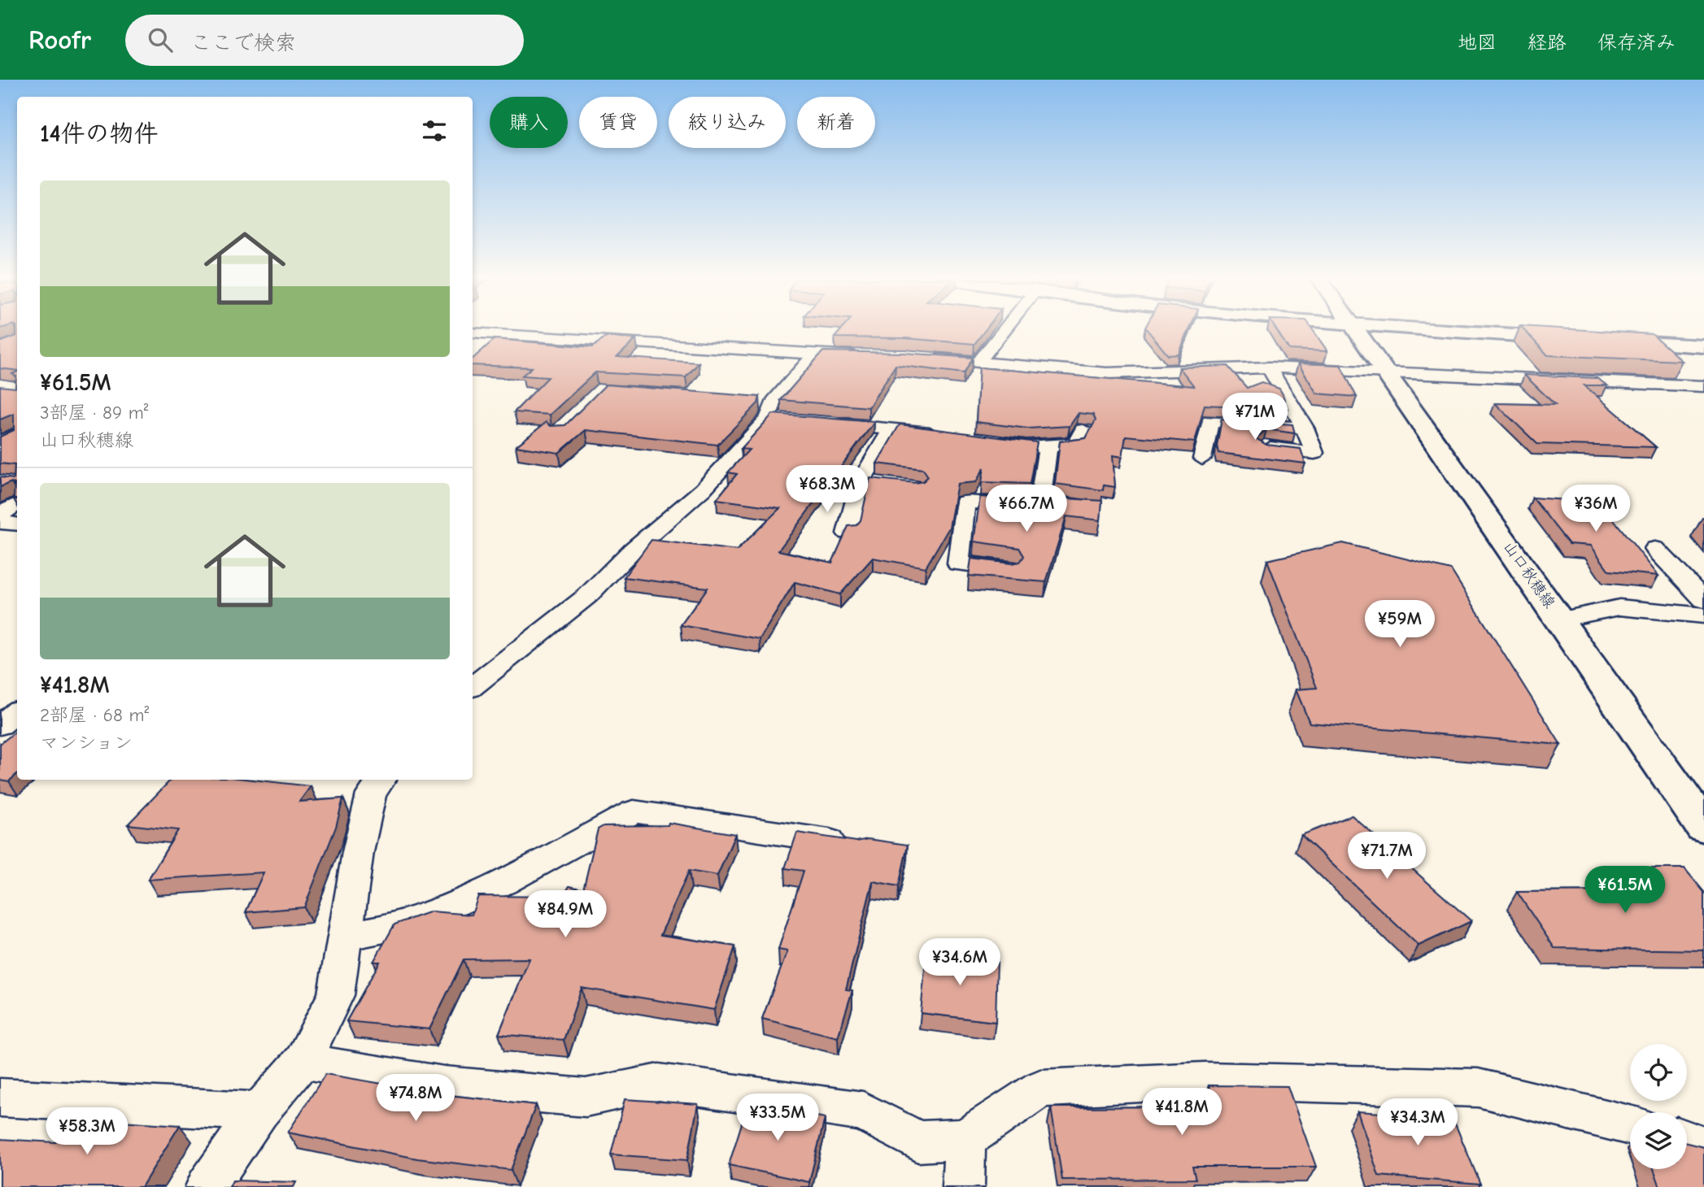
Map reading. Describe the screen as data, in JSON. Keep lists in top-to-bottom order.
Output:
{
  "streets": {
    "main road": ["山口秋穂線"]
  },
  "page": {
    "header": "Roofr",
    "search": "ここで検索",
    "nav": ["地図", "経路", "保存済み"],
    "chip": [
      "購入",
      "賃貸",
      "絞り込み",
      "新着"
    ],
    "heading": "14件の物件",
    "list": [
      {
        "name": "¥61.5M",
        "note": "3部屋 · 89 m² · 山口秋穂線"
      },
      {
        "name": "¥41.8M",
        "note": "2部屋 · 68 m² · マンション"
      }
    ],
    "price": [
      "¥71M",
      "¥68.3M",
      "¥66.7M",
      "¥36M",
      "¥59M",
      "¥71.7M",
      "¥61.5M",
      "¥84.9M",
      "¥34.6M",
      "¥74.8M",
      "¥41.8M",
      "¥33.5M",
      "¥34.3M",
      "¥58.3M"
    ]
  }
}
